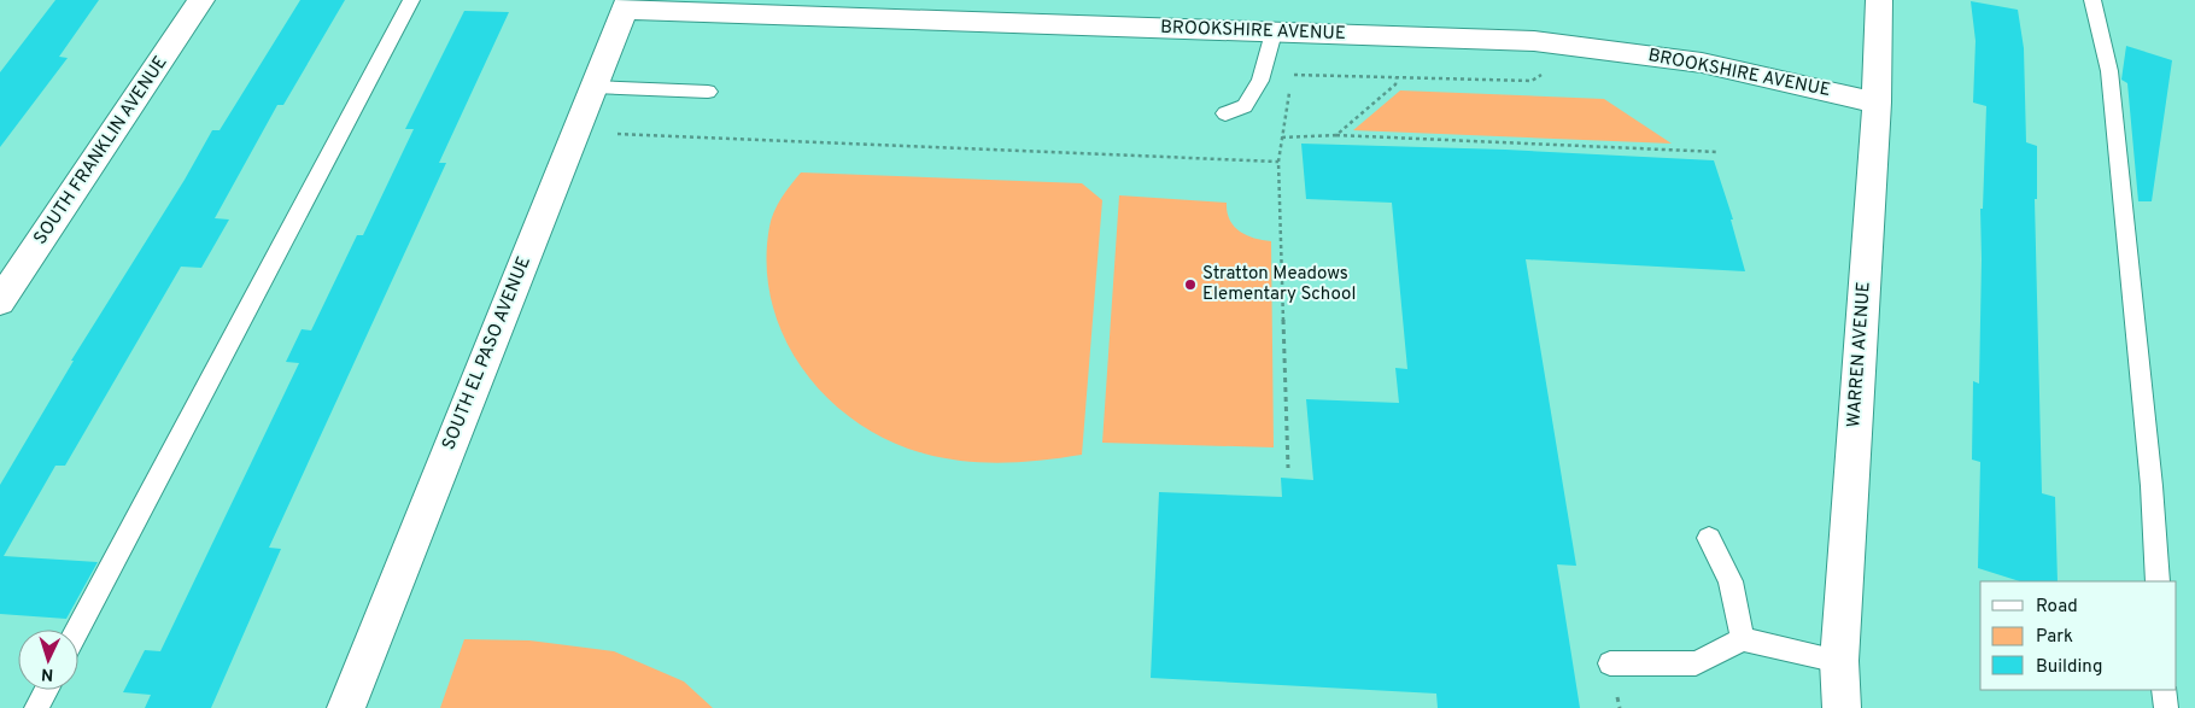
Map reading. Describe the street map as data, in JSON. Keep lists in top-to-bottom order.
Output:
{
  "streets": {
    "street": [
      "BROOKSHIRE AVENUE",
      "SOUTH FRANKLIN AVENUE",
      "SOUTH EL PASO AVENUE",
      "WARREN AVENUE"
    ]
  },
  "crossings": [
    ["BROOKSHIRE AVENUE", "SOUTH EL PASO AVENUE"],
    ["BROOKSHIRE AVENUE", "WARREN AVENUE"]
  ],
  "places": ["Stratton Meadows Elementary School"],
  "legend": ["Road", "Park", "Building"],
  "north": "bottom"
}
